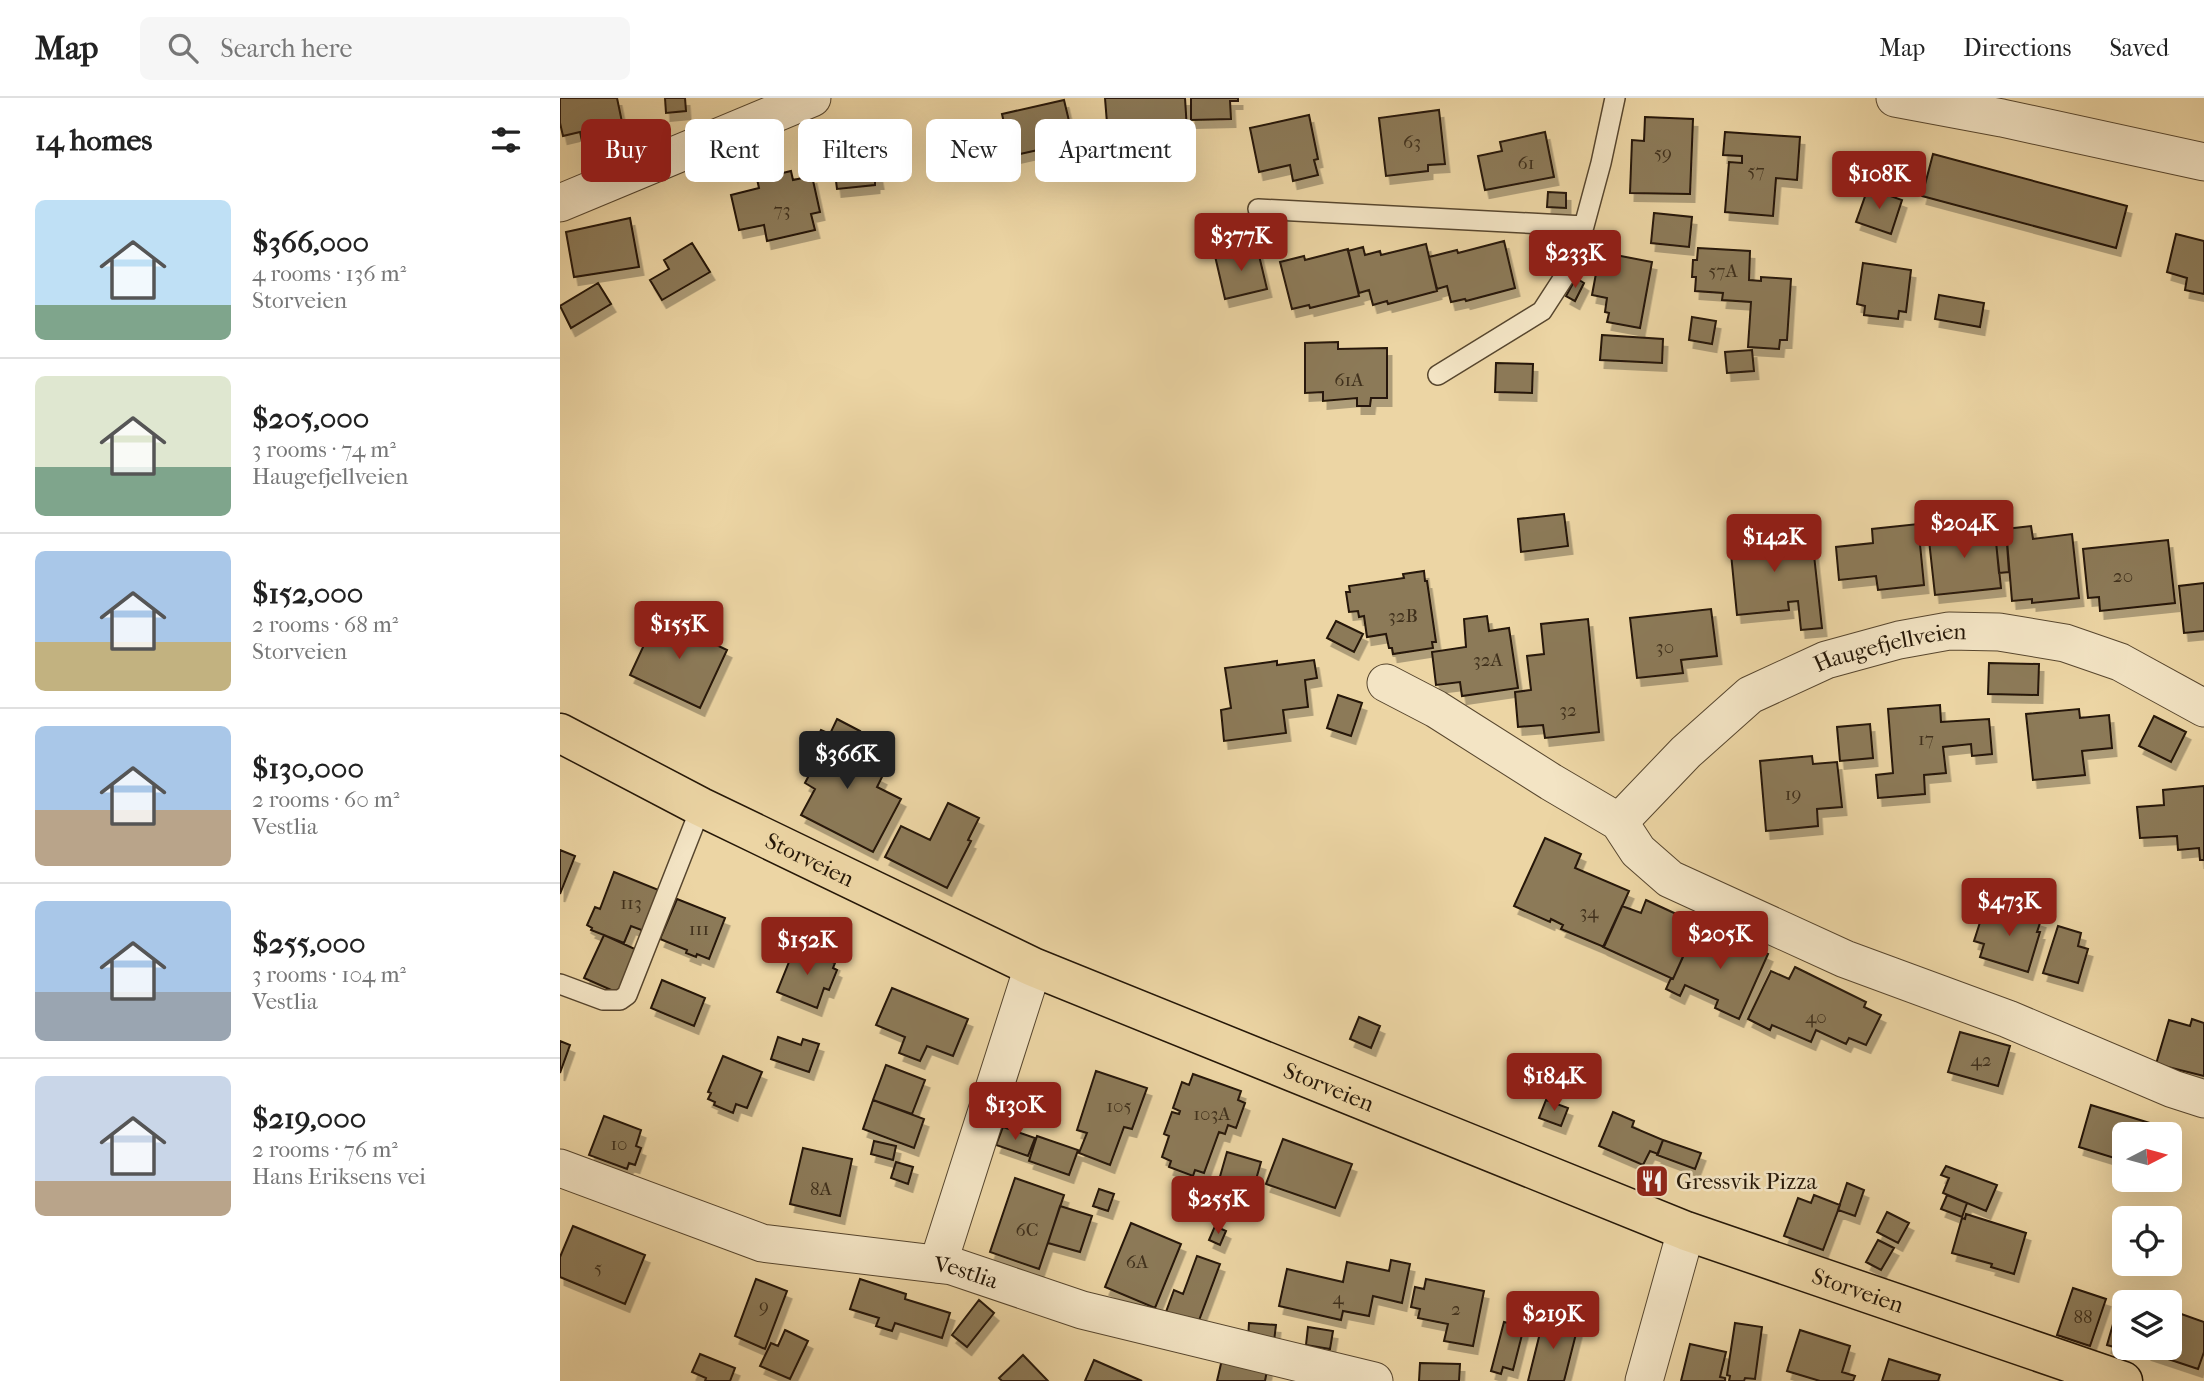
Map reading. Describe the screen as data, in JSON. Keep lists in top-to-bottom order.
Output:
{
  "streets": {
    "main road": ["Storveien"],
    "street": ["Haugefjellveien", "Vestlia"]
  },
  "places": {
    "restaurant": ["Gressvik Pizza"]
  },
  "house_numbers": [
    "63",
    "59",
    "61",
    "57",
    "73",
    "57A",
    "61A",
    "20",
    "32B",
    "30",
    "32A",
    "32",
    "17",
    "19",
    "113",
    "34",
    "111",
    "40",
    "42",
    "105",
    "103A",
    "10",
    "8A",
    "6C",
    "6A",
    "5",
    "4",
    "9",
    "2",
    "88"
  ],
  "north": "right",
  "page": {
    "header": "Map",
    "search": "Search here",
    "nav": ["Map", "Directions", "Saved"],
    "heading": "14 homes",
    "chip": [
      "Buy",
      "Rent",
      "Filters",
      "New",
      "Apartment"
    ],
    "price": [
      "$108K",
      "$377K",
      "$233K",
      "$204K",
      "$142K",
      "$155K",
      "$366K",
      "$473K",
      "$205K",
      "$152K",
      "$184K",
      "$130K",
      "$255K",
      "$219K"
    ],
    "list": [
      {
        "name": "$366,000",
        "note": "4 rooms · 136 m² · Storveien"
      },
      {
        "name": "$205,000",
        "note": "3 rooms · 74 m² · Haugefjellveien"
      },
      {
        "name": "$152,000",
        "note": "2 rooms · 68 m² · Storveien"
      },
      {
        "name": "$130,000",
        "note": "2 rooms · 60 m² · Vestlia"
      },
      {
        "name": "$255,000",
        "note": "3 rooms · 104 m² · Vestlia"
      },
      {
        "name": "$219,000",
        "note": "2 rooms · 76 m² · Hans Eriksens vei"
      }
    ]
  }
}
